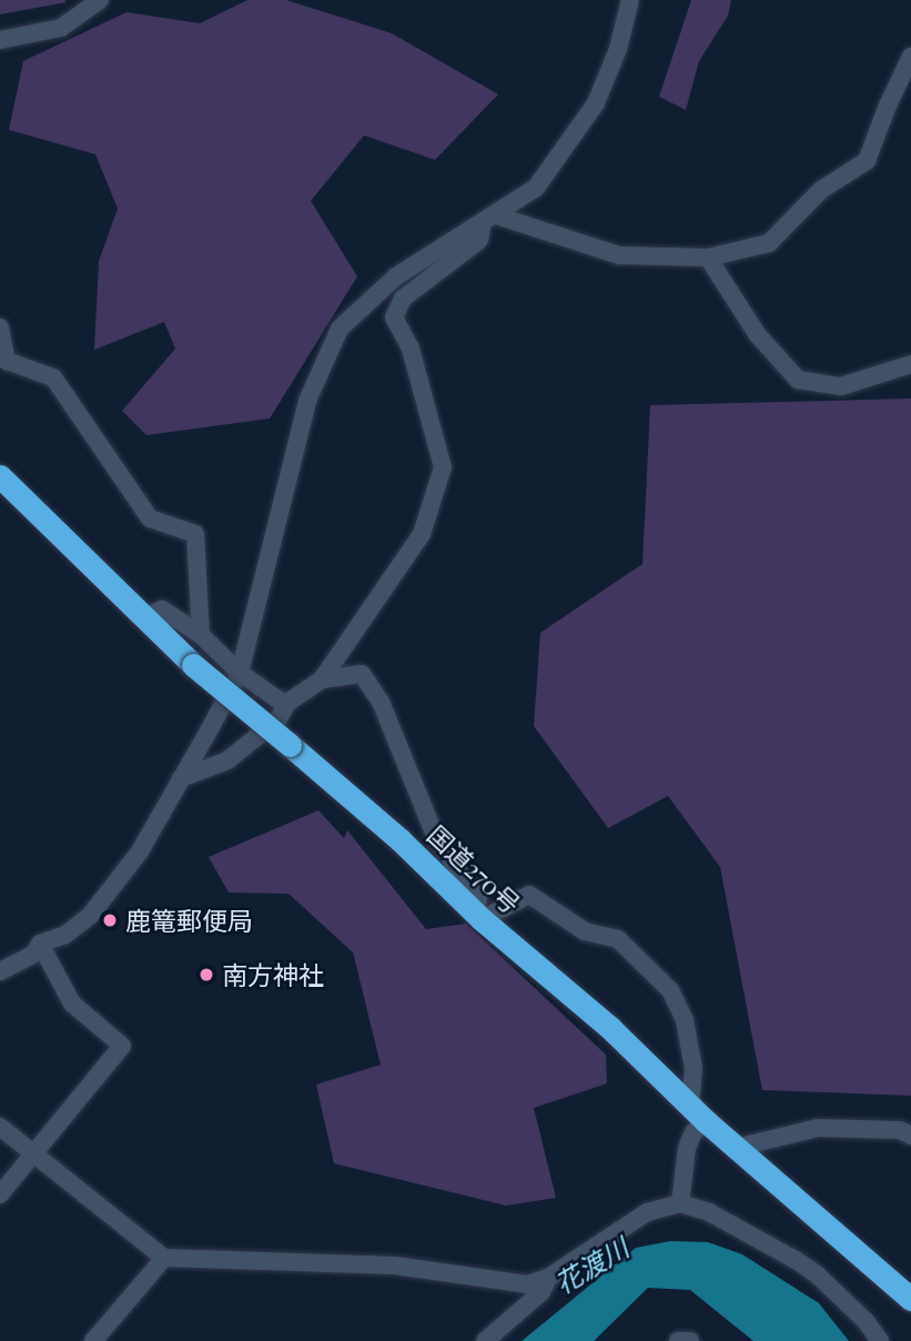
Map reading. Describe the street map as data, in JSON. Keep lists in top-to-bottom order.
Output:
{
  "streets": {
    "highway": ["国道270号"]
  },
  "water": ["花渡川"],
  "places": ["鹿篭郵便局", "南方神社"]
}
